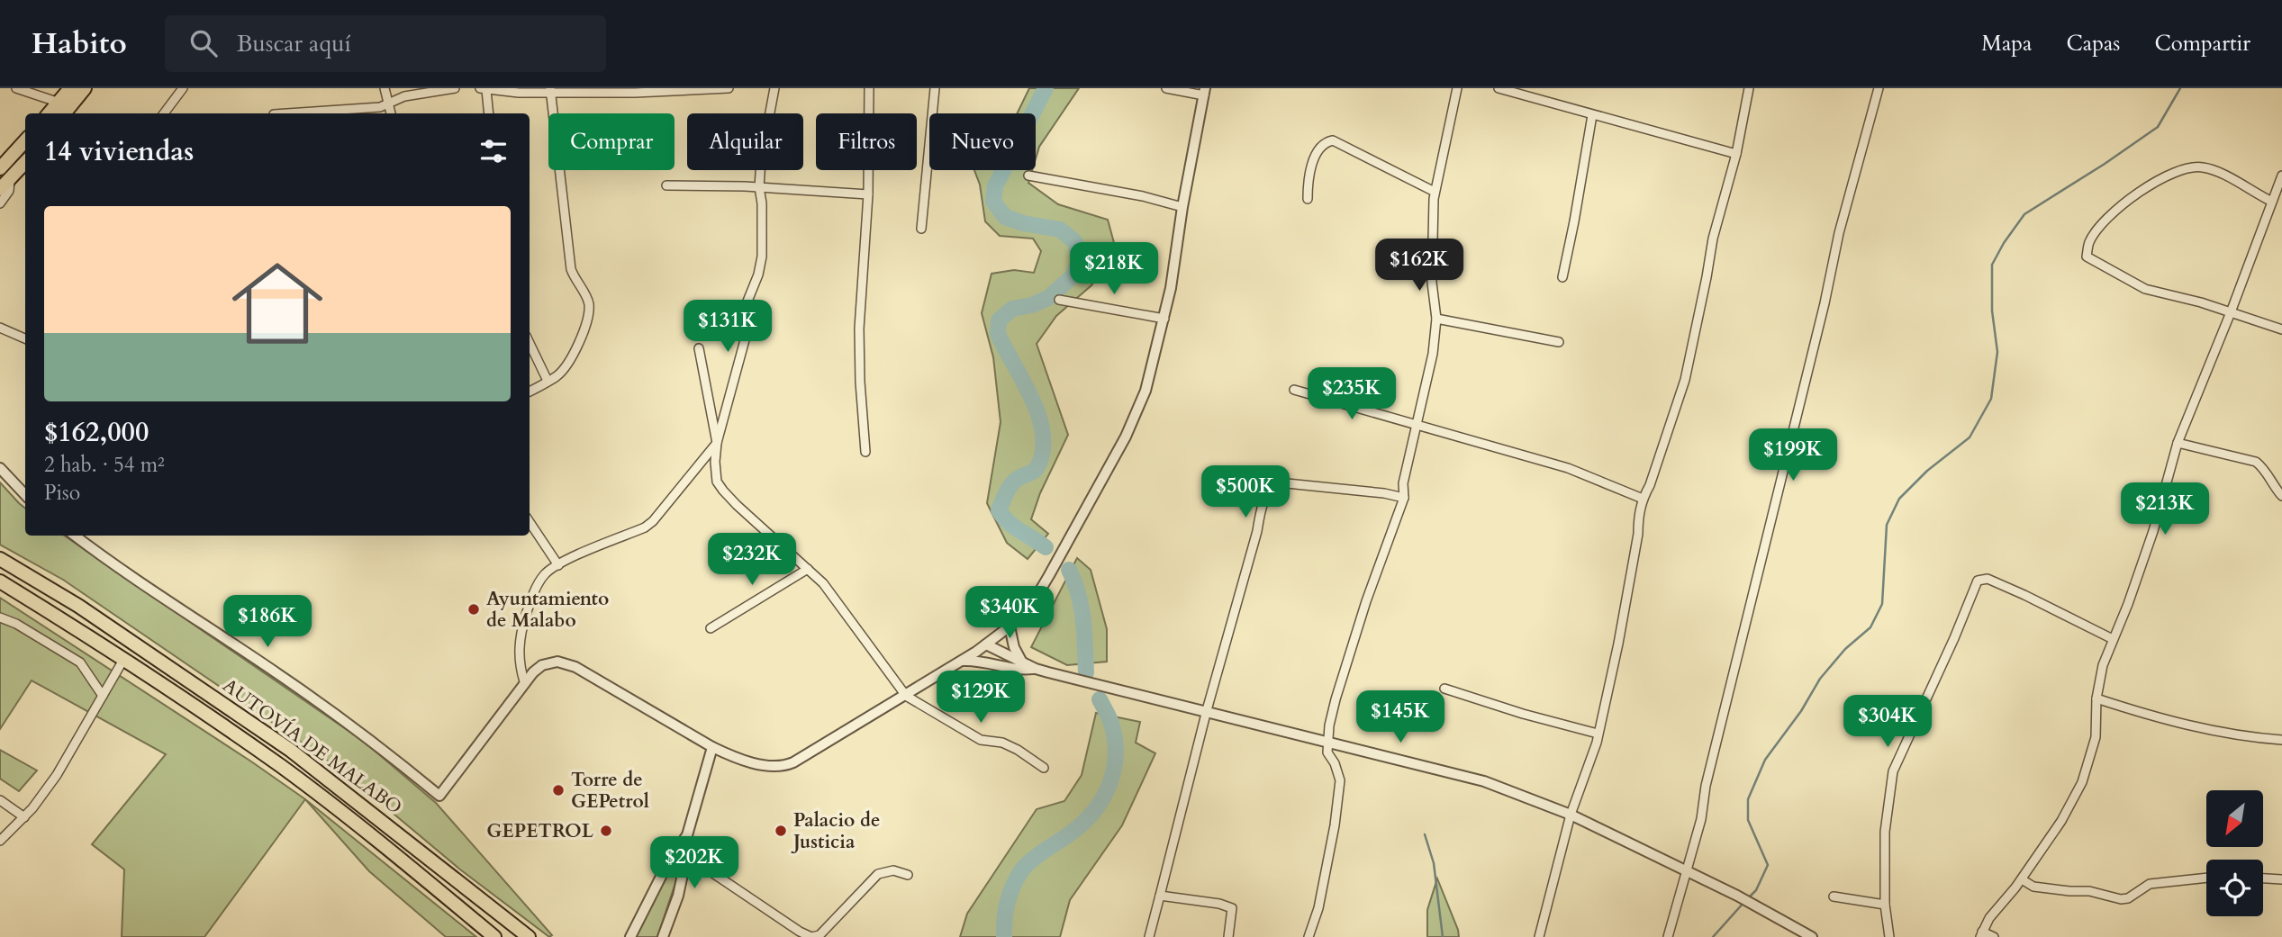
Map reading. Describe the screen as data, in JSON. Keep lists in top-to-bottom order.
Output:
{
  "streets": {
    "main road": ["AUTOVÍA DE MALABO"]
  },
  "places": [
    "Ayuntamiento de Malabo",
    "Torre de GEPetrol",
    "GEPETROL",
    "Palacio de Justicia"
  ],
  "north": "bottom left",
  "page": {
    "header": "Habito",
    "search": "Buscar aquí",
    "nav": ["Mapa", "Capas", "Compartir"],
    "chip": [
      "Comprar",
      "Alquilar",
      "Filtros",
      "Nuevo"
    ],
    "heading": "14 viviendas",
    "list": [
      {
        "name": "$162,000",
        "note": "2 hab. · 54 m² · Piso"
      }
    ],
    "price": [
      "$162K",
      "$218K",
      "$131K",
      "$235K",
      "$199K",
      "$500K",
      "$213K",
      "$232K",
      "$340K",
      "$186K",
      "$129K",
      "$145K",
      "$304K",
      "$202K"
    ]
  }
}
